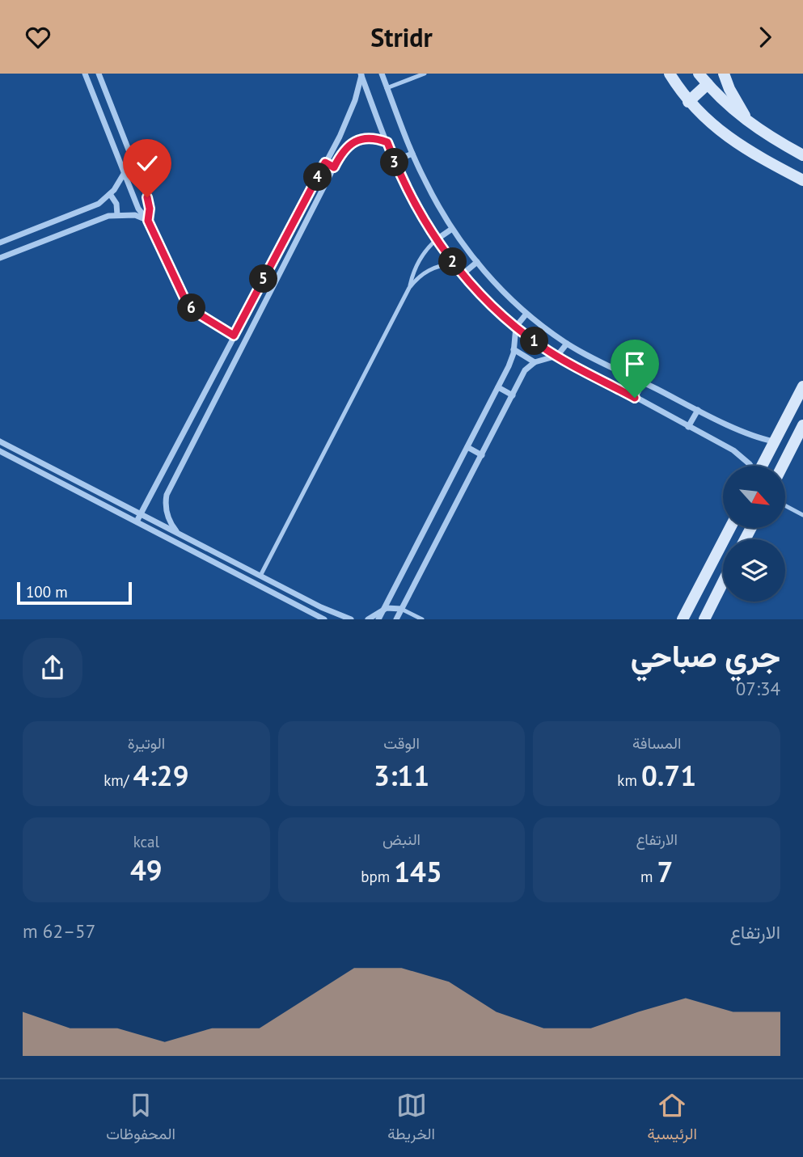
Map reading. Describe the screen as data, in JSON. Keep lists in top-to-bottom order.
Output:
{
  "scale_bar": "100 m",
  "north": "bottom right",
  "page": {
    "header": "Stridr",
    "pins": [
      "3",
      "4",
      "2",
      "5",
      "6",
      "1"
    ],
    "scale": "100 m",
    "heading": ["جري صباحي", "07:34"],
    "stats": [
      ["المسافة", "0.71 km"],
      ["الوقت", "3:11"],
      ["الوتيرة", "4:29 /km"],
      ["الارتفاع", "7 m"],
      ["النبض", "145 bpm"],
      ["kcal", "49"]
    ],
    "chart": ["الارتفاع", "57–62 m"],
    "tabs": ["الرئيسية", "الخريطة", "المحفوظات"]
  }
}
